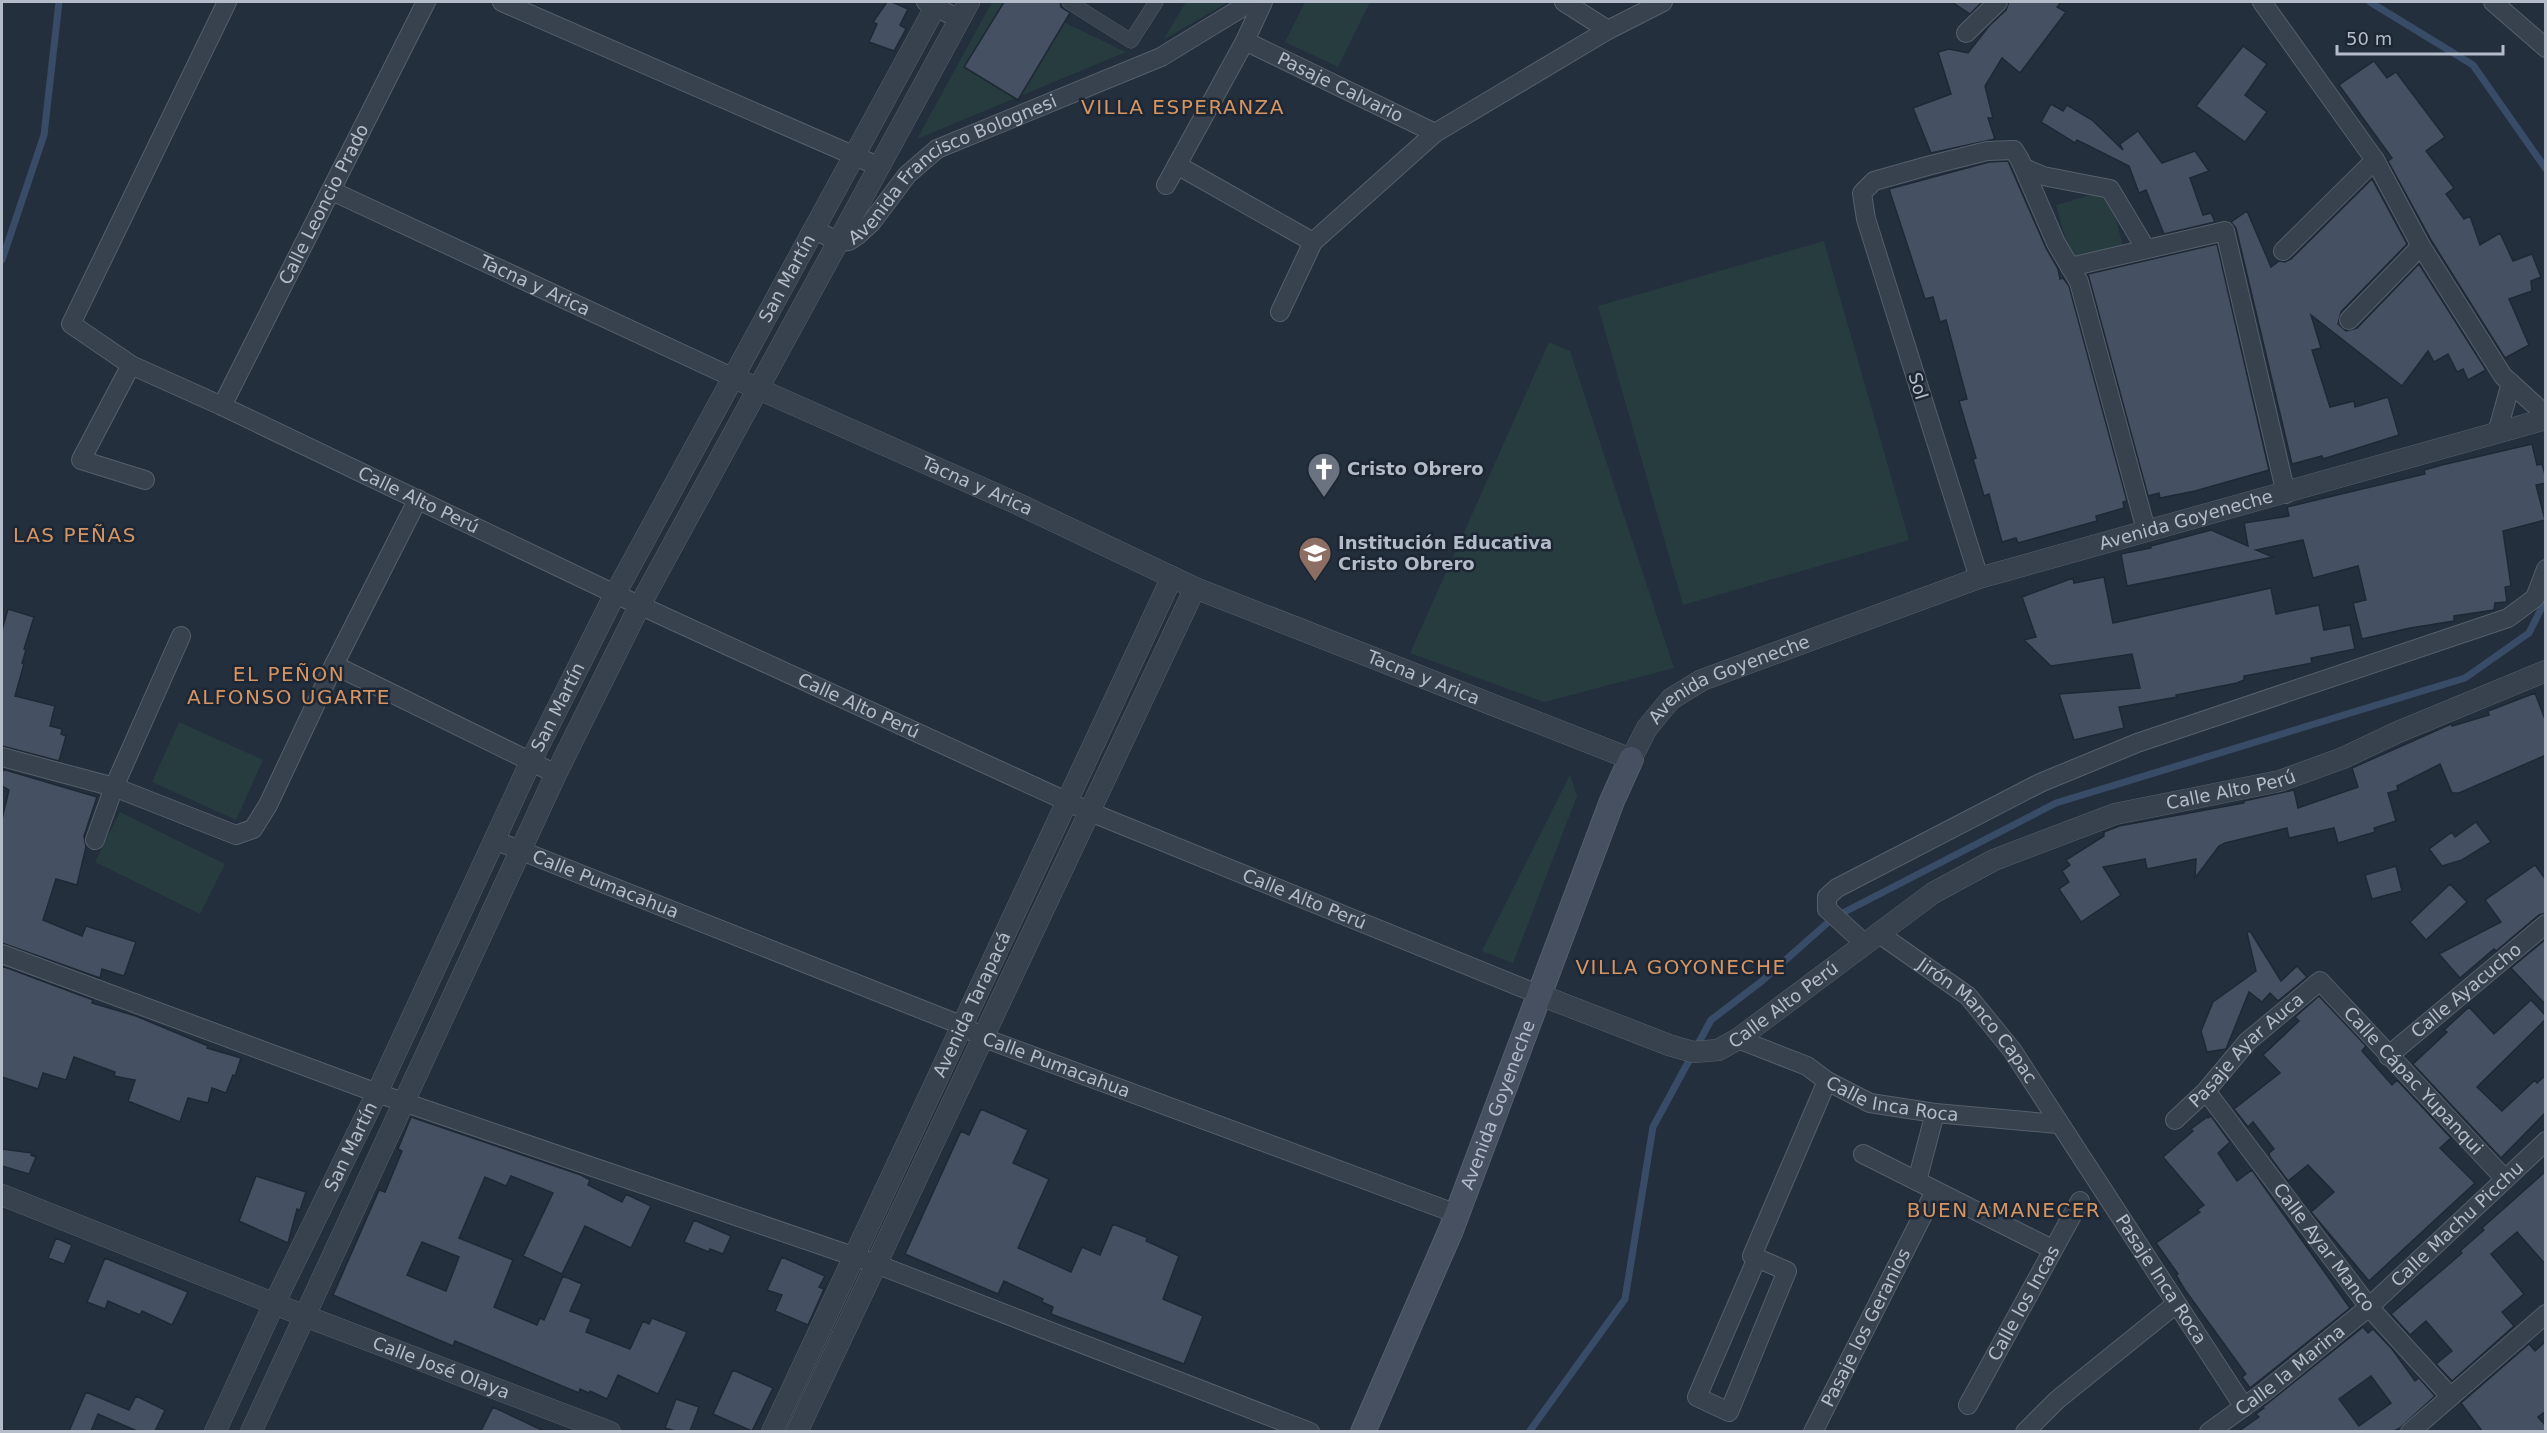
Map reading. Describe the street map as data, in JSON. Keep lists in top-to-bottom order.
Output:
{
  "streets": {
    "main road": ["Avenida Goyeneche"],
    "street": [
      "Pasaje Calvario",
      "Avenida Francisco Bolognesi",
      "Calle Leoncio Prado",
      "San Martín",
      "Tacna y Arica",
      "Sol",
      "Calle Alto Perú",
      "Calle Pumacahua",
      "Calle Ayacucho",
      "Avenida Tarapacá",
      "Jirón Manco Capac",
      "Pasaje Ayar Auca",
      "Calle Cápac Yupanqui",
      "Calle Inca Roca",
      "Calle Machu Picchu",
      "Calle Ayar Manco",
      "Pasaje Inca Roca",
      "Calle los Incas",
      "Pasaje los Geranios",
      "Calle José Olaya",
      "Calle la Marina"
    ]
  },
  "crossings": [
    ["Avenida Francisco Bolognesi", "San Martín"],
    ["Calle Leoncio Prado", "Tacna y Arica"],
    ["Calle Leoncio Prado", "Calle Alto Perú"],
    ["San Martín", "Tacna y Arica"],
    ["San Martín", "Calle Alto Perú"],
    ["San Martín", "Calle Pumacahua"],
    ["San Martín", "Calle José Olaya"],
    ["Tacna y Arica", "Avenida Goyeneche"],
    ["Tacna y Arica", "Avenida Tarapacá"],
    ["Sol", "Avenida Goyeneche"],
    ["Calle Alto Perú", "Avenida Goyeneche"],
    ["Calle Alto Perú", "Avenida Tarapacá"],
    ["Calle Alto Perú", "Jirón Manco Capac"],
    ["Calle Alto Perú", "Calle Inca Roca"],
    ["Avenida Goyeneche", "Calle Pumacahua"],
    ["Calle Pumacahua", "Avenida Tarapacá"],
    ["Calle Ayacucho", "Calle Cápac Yupanqui"],
    ["Jirón Manco Capac", "Calle Inca Roca"],
    ["Jirón Manco Capac", "Pasaje Inca Roca"],
    ["Pasaje Ayar Auca", "Calle Cápac Yupanqui"],
    ["Pasaje Ayar Auca", "Calle Ayar Manco"],
    ["Calle Cápac Yupanqui", "Calle Machu Picchu"],
    ["Calle Inca Roca", "Pasaje Inca Roca"],
    ["Calle Machu Picchu", "Calle Ayar Manco"],
    ["Calle Machu Picchu", "Calle la Marina"],
    ["Calle Ayar Manco", "Calle la Marina"],
    ["Pasaje Inca Roca", "Calle la Marina"]
  ],
  "districts": [
    "VILLA ESPERANZA",
    "LAS PEÑAS",
    "EL PEÑON ALFONSO UGARTE",
    "VILLA GOYONECHE",
    "BUEN AMANECER"
  ],
  "places": {
    "church": ["Cristo Obrero"],
    "school or university": ["Institución Educativa Cristo Obrero"]
  },
  "scale_bar": "50 m"
}
